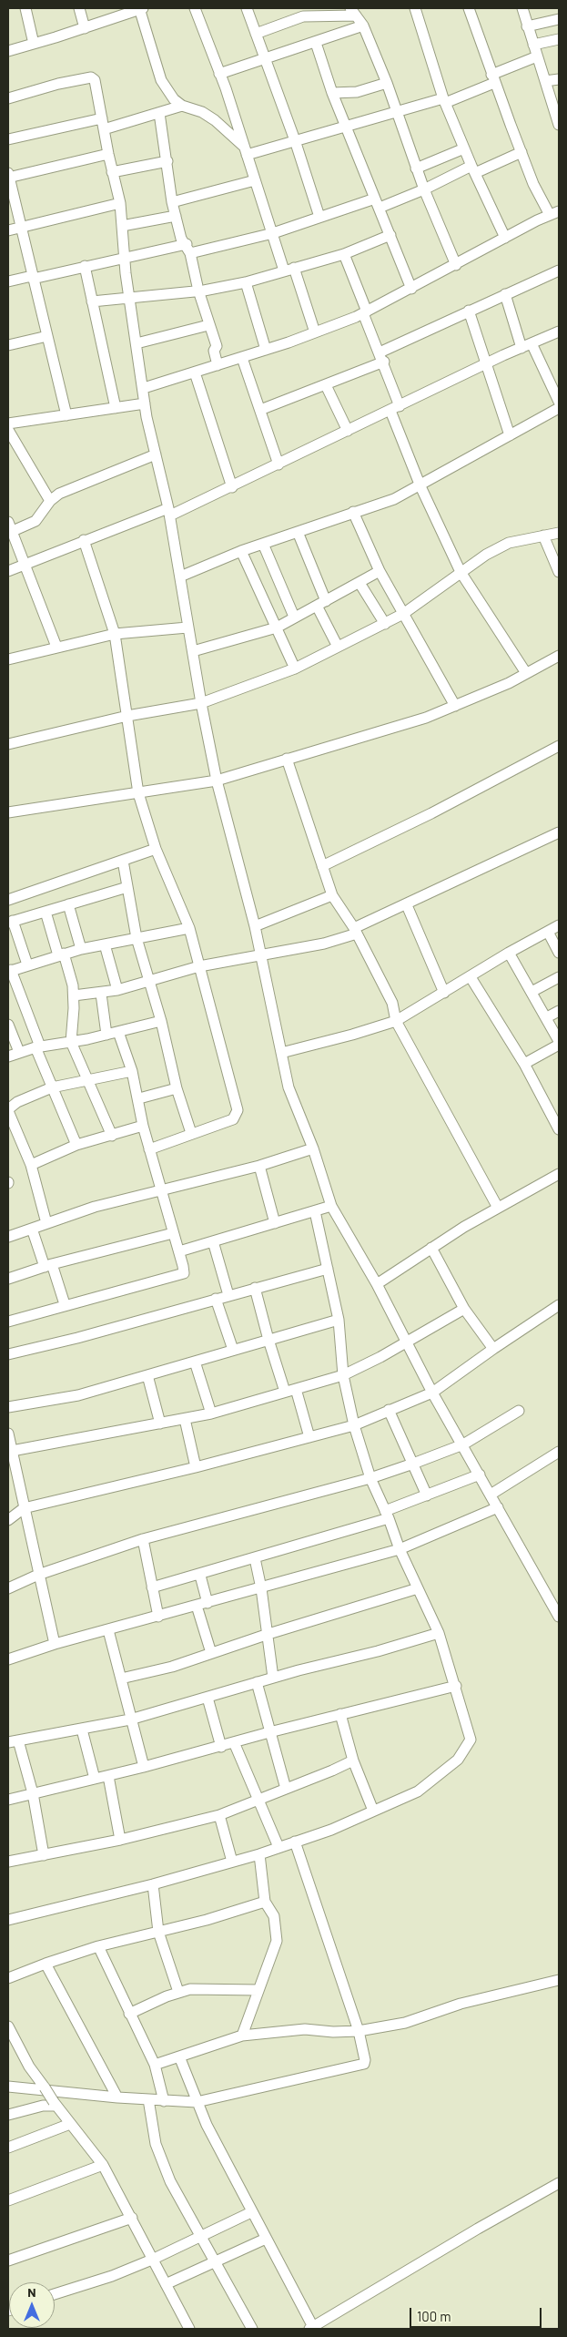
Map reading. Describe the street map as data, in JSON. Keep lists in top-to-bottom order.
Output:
{
  "scale_bar": "100 m",
  "north": "top"
}
